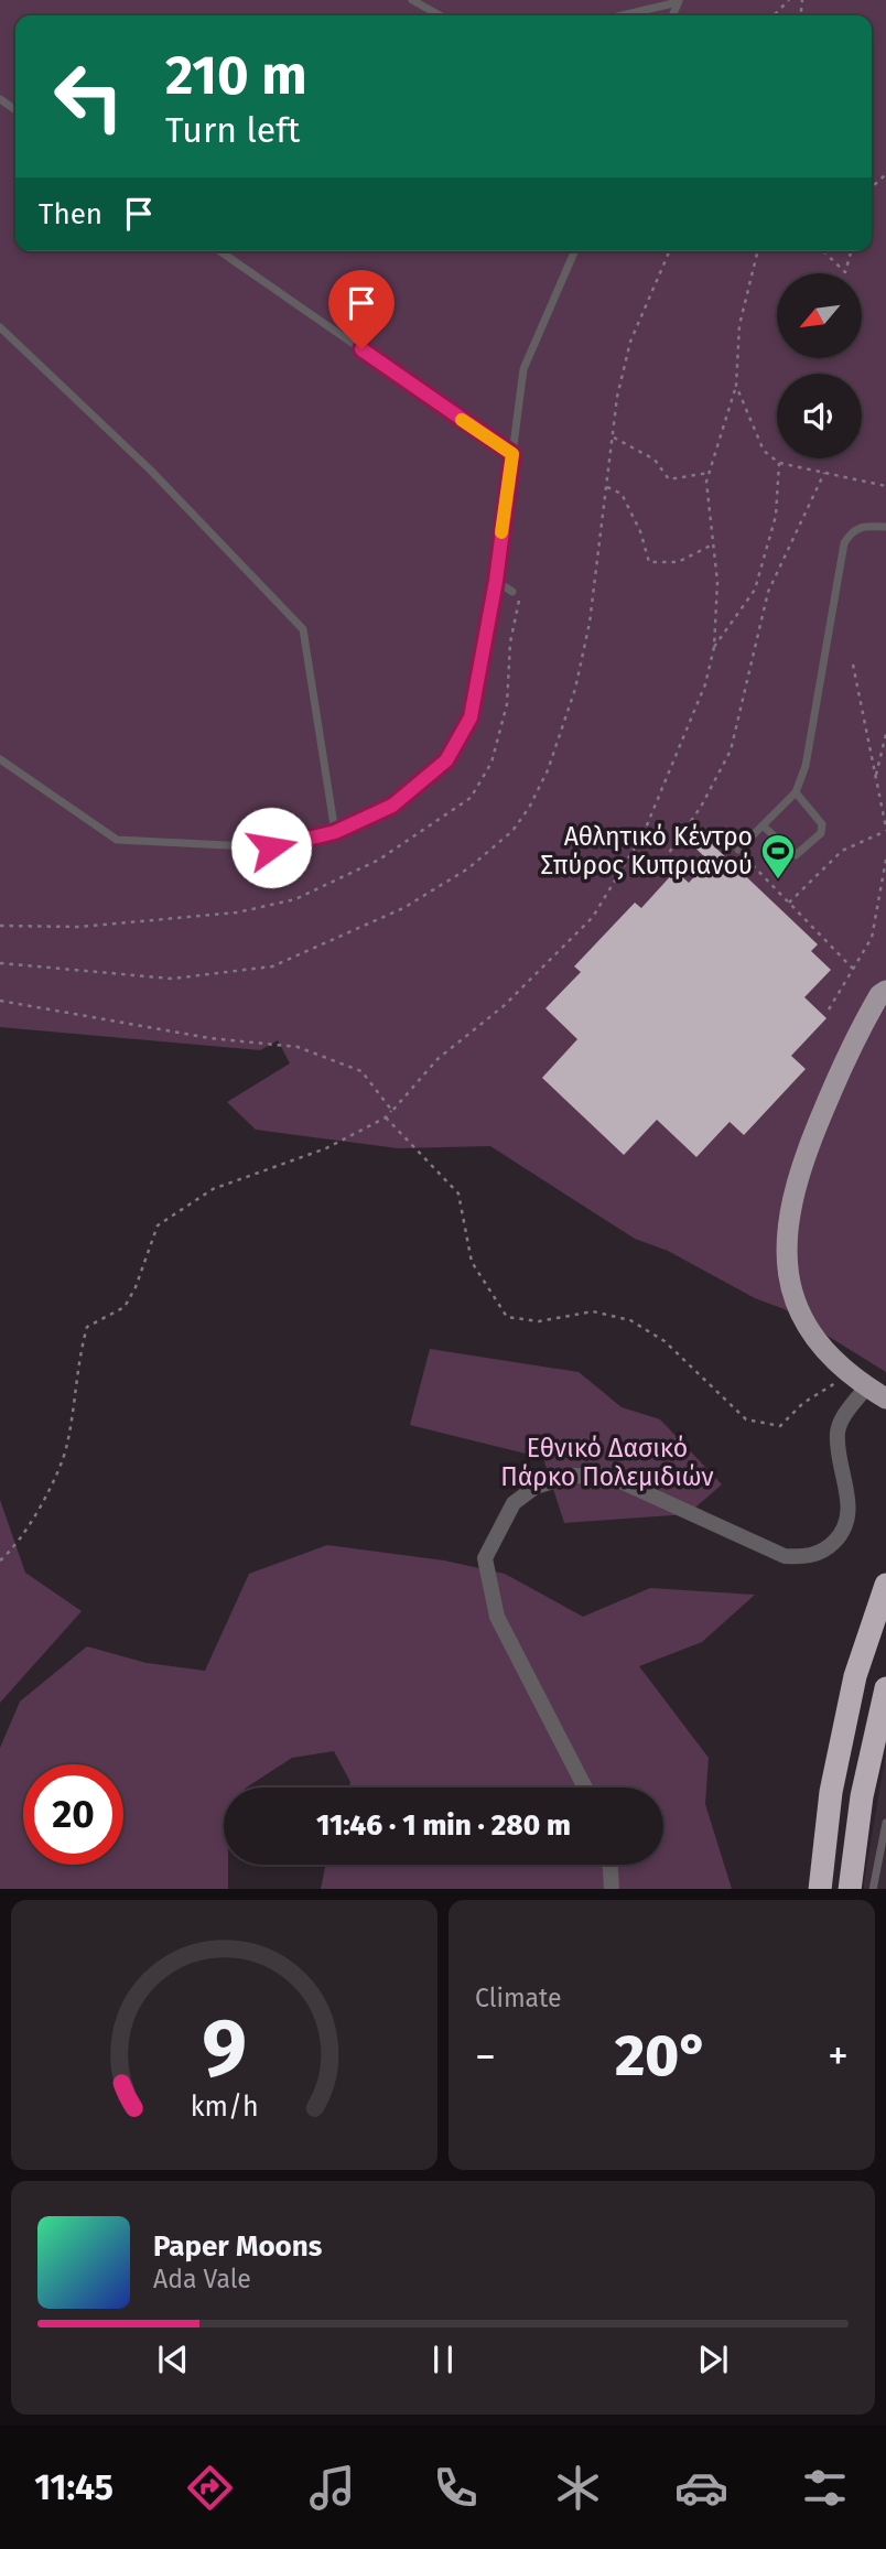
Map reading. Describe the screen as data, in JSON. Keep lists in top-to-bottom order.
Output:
{
  "parks": ["Εθνικό Δασικό Πάρκο Πολεμιδιών"],
  "places": {
    "sports": ["Αθλητικό Κέντρο Σπύρος Κυπριανού"]
  },
  "north": "bottom left",
  "page": {
    "turn": ["210 m", "Turn left"],
    "then": "Then",
    "limit": "20",
    "trip": "11:46 · 1 min · 280 m",
    "tile": "Climate",
    "heat": ["−", "20°", "+"],
    "song": ["Paper Moons", "Ada Vale"],
    "tabs": "11:45",
    "gauge": ["9", "km/h"]
  }
}
